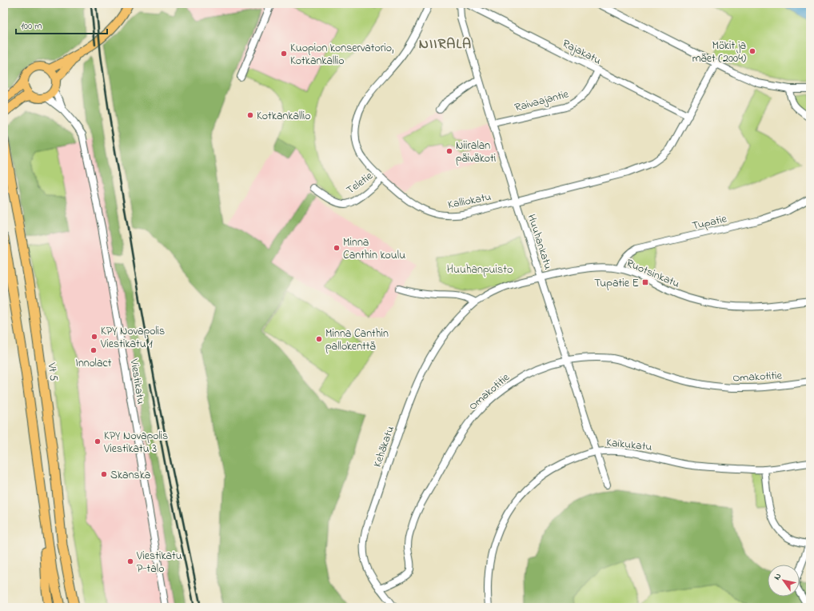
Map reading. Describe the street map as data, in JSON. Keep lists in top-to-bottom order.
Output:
{
  "streets": {
    "highway": ["Vt 5"],
    "street": [
      "Rajakatu",
      "Raivaajantie",
      "Teletie",
      "Kalliokatu",
      "Tupatie",
      "Huuhankatu",
      "Ruotsinkatu",
      "Omakotitie",
      "Viestikatu",
      "Kaikukatu",
      "Kehäkatu"
    ]
  },
  "crossings": [
    ["Rajakatu", "Raivaajantie"],
    ["Rajakatu", "Kalliokatu"],
    ["Raivaajantie", "Huuhankatu"],
    ["Teletie", "Kalliokatu"],
    ["Kalliokatu", "Huuhankatu"],
    ["Tupatie", "Ruotsinkatu"],
    ["Huuhankatu", "Ruotsinkatu"],
    ["Huuhankatu", "Omakotitie"],
    ["Huuhankatu", "Kaikukatu"],
    ["Ruotsinkatu", "Kehäkatu"],
    ["Omakotitie", "Kehäkatu"]
  ],
  "districts": ["NIIRALA"],
  "parks": ["Huuhanpuisto"],
  "places": {
    "other": [
      "Mökit ja mäet (2004)",
      "Kuopion konservatorio, Kotkankallio",
      "Kotkankallio",
      "Niiralan päiväkoti",
      "Minna Canthin koulu",
      "KPY Novapolis Viestikatu 1",
      "Minna Canthin pallokenttä",
      "Innolact",
      "KPY Novapolis Viestikatu 3",
      "Skanska",
      "Viestikatu P-talo"
    ],
    "transit": ["Tupatie E"]
  },
  "scale_bar": "100 m",
  "north": "top left"
}
